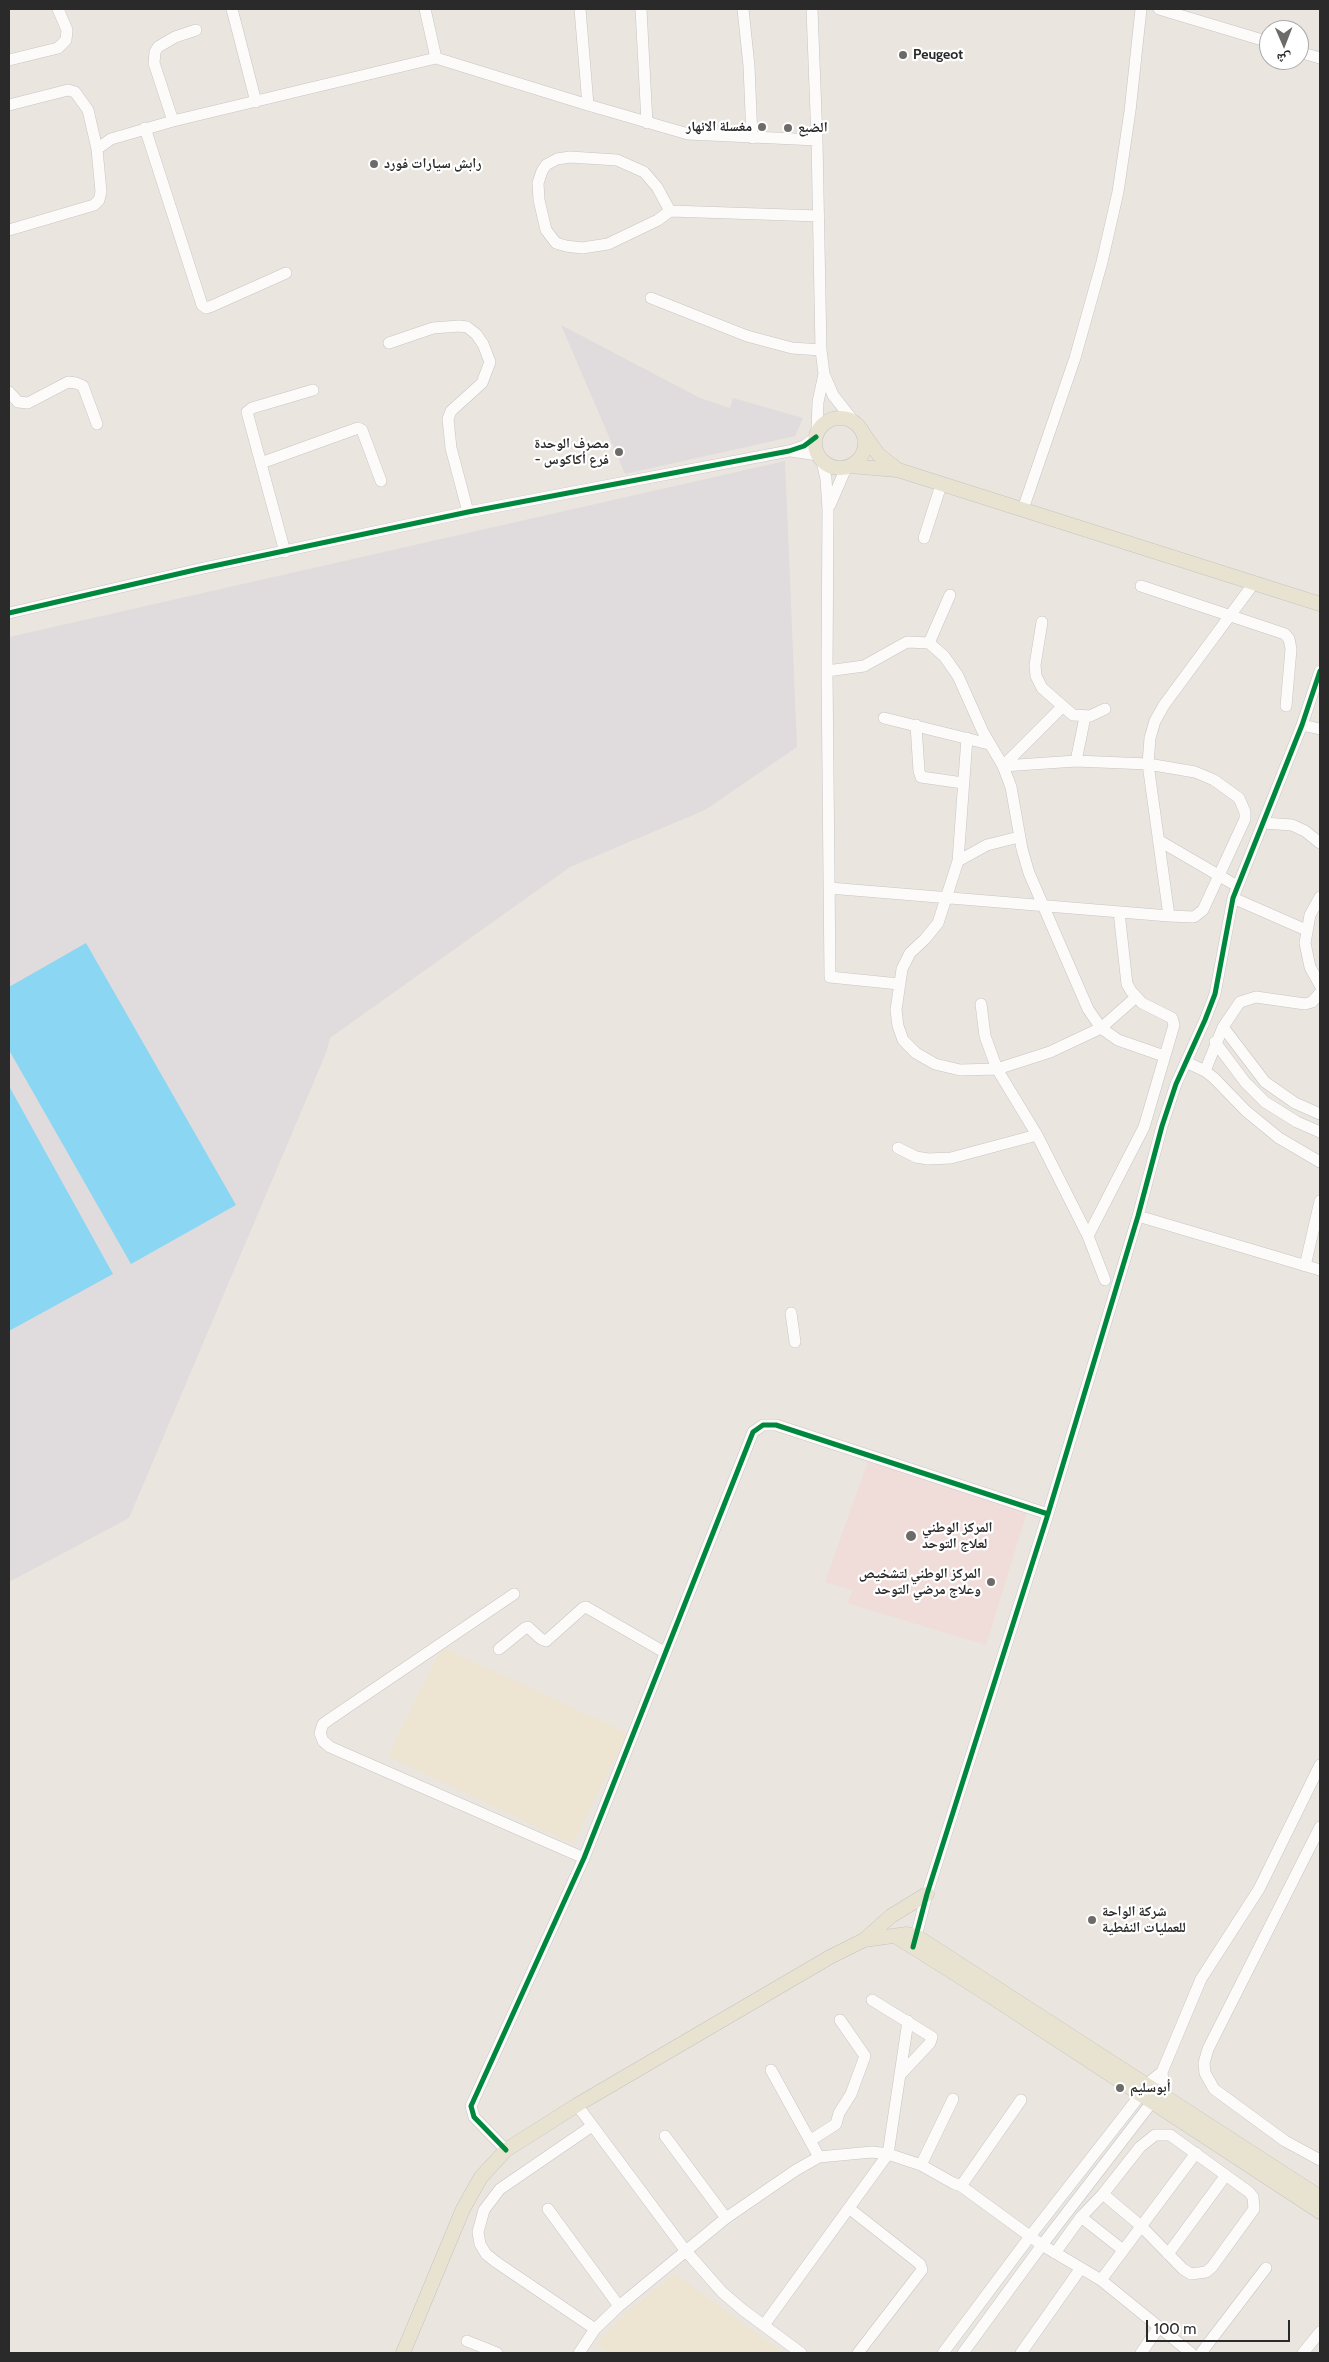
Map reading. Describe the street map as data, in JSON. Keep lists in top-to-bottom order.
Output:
{
  "places": [
    "Peugeot",
    "مغسلة الانهار",
    "الضبع",
    "رابش سيارات فورد",
    "مصرف الوحدة - فرع أكاكوس",
    "المركز الوطني لعلاج التوحد",
    "المركز الوطني لتشخيص وعلاج مرضي التوحد",
    "شركة الواحة للعمليات النفطية",
    "أبوسليم"
  ],
  "scale_bar": "100 m",
  "north": "bottom"
}
